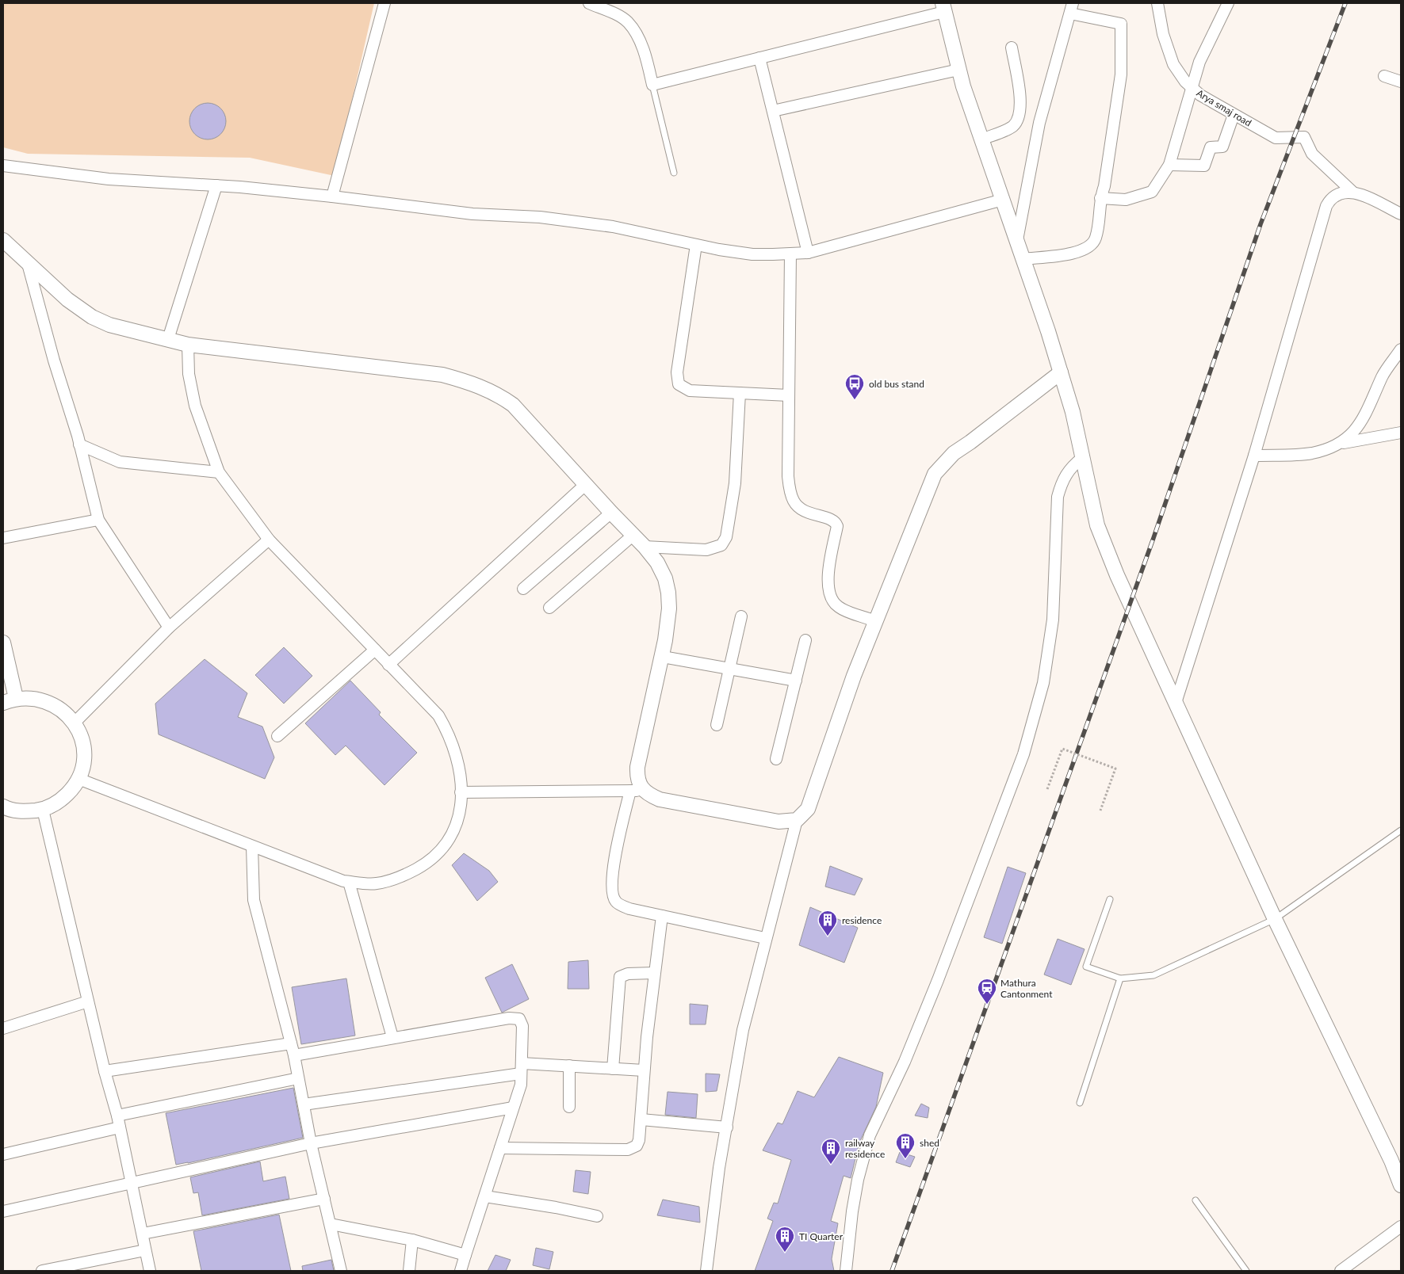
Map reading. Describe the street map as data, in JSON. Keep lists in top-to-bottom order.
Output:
{
  "streets": {
    "street": ["Arya smaj road"]
  },
  "places": {
    "bus stop": ["old bus stand"],
    "building": [
      "residence",
      "shed",
      "railway residence",
      "TI Quarter"
    ],
    "station": ["Mathura Cantonment"]
  }
}
